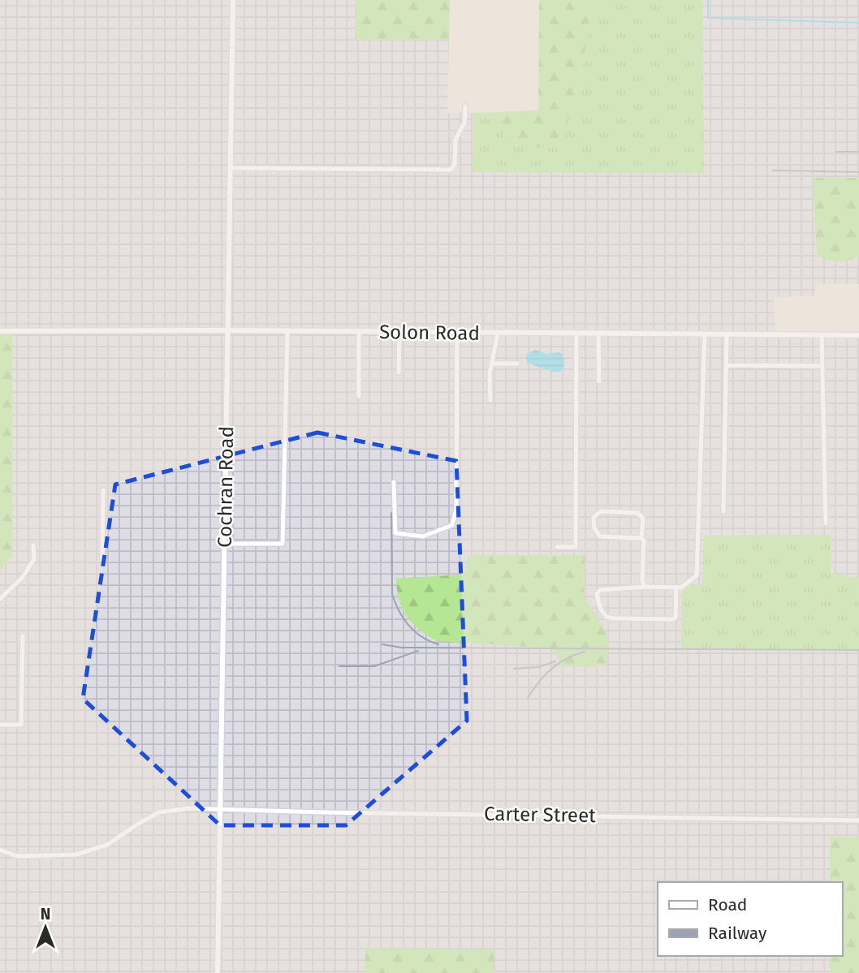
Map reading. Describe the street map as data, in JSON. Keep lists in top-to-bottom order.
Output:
{
  "streets": {
    "street": ["Solon Road", "Cochran Road", "Carter Street"]
  },
  "crossings": [
    ["Solon Road", "Cochran Road"],
    ["Cochran Road", "Carter Street"]
  ],
  "legend": ["Road", "Railway"],
  "north": "top"
}
